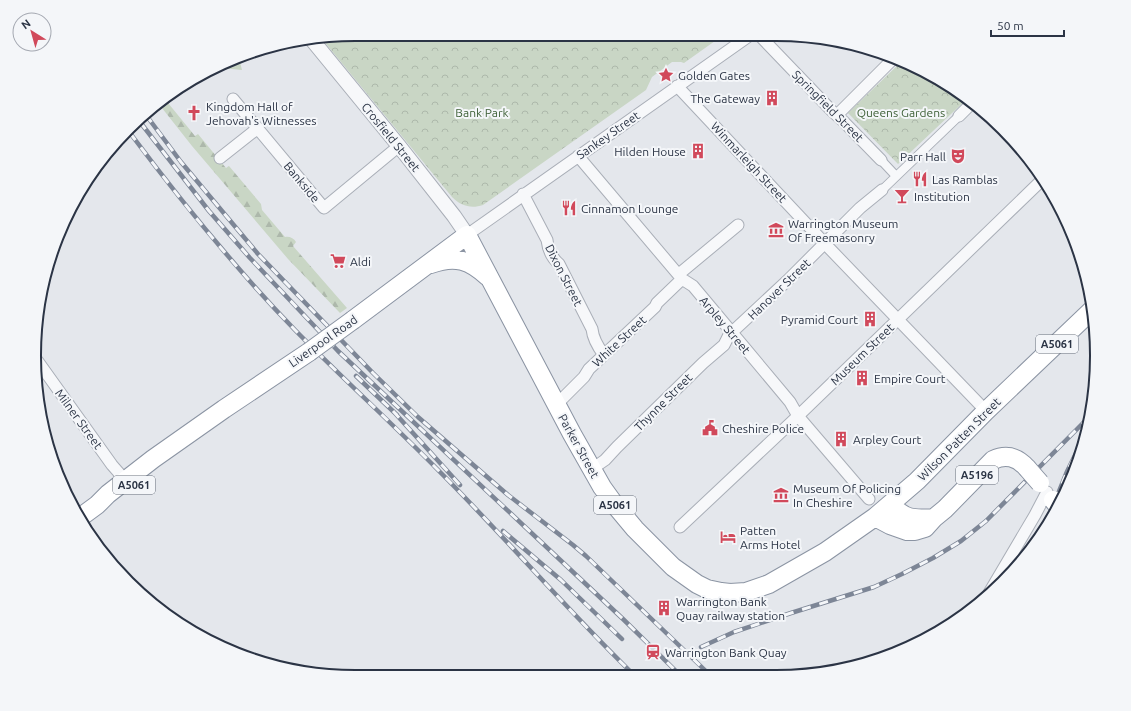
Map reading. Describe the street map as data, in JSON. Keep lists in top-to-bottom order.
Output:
{
  "streets": {
    "highway": [
      "Liverpool Road",
      "A5061",
      "Wilson Patten Street",
      "Parker Street",
      "A5196"
    ],
    "street": [
      "Springfield Street",
      "Sankey Street",
      "Crosfield Street",
      "Winmarleigh Street",
      "Bankside",
      "Dixon Street",
      "Hanover Street",
      "Arpley Street",
      "White Street",
      "Museum Street",
      "Thynne Street",
      "Milner Street"
    ]
  },
  "crossings": [
    ["Sankey Street", "Crosfield Street"],
    ["Sankey Street", "Winmarleigh Street"],
    ["Sankey Street", "Dixon Street"],
    ["Sankey Street", "Arpley Street"],
    ["Sankey Street", "Liverpool Road"],
    ["Sankey Street", "Parker Street"],
    ["Crosfield Street", "Bankside"],
    ["Crosfield Street", "Liverpool Road"],
    ["Crosfield Street", "Parker Street"],
    ["Winmarleigh Street", "Hanover Street"],
    ["Winmarleigh Street", "Museum Street"],
    ["Winmarleigh Street", "Wilson Patten Street"],
    ["Dixon Street", "White Street"],
    ["Hanover Street", "Arpley Street"],
    ["Hanover Street", "Thynne Street"],
    ["Arpley Street", "White Street"],
    ["Arpley Street", "Museum Street"],
    ["Arpley Street", "Thynne Street"],
    ["Liverpool Road", "Milner Street"],
    ["Liverpool Road", "Parker Street"],
    ["White Street", "Parker Street"],
    ["Thynne Street", "Parker Street"],
    ["Wilson Patten Street", "Parker Street"],
    ["Wilson Patten Street", "A5196"]
  ],
  "parks": ["Bank Park", "Queens Gardens"],
  "places": {
    "place": ["Golden Gates"],
    "building": [
      "The Gateway",
      "Hilden House",
      "Pyramid Court",
      "Empire Court",
      "Arpley Court",
      "Warrington Bank Quay railway station"
    ],
    "church": ["Kingdom Hall of Jehovah's Witnesses"],
    "theatre": ["Parr Hall"],
    "restaurant": ["Las Ramblas", "Cinnamon Lounge"],
    "bar": ["Institution"],
    "museum": ["Warrington Museum Of Freemasonry", "Museum Of Policing In Cheshire"],
    "supermarket": ["Aldi"],
    "public building": ["Cheshire Police"],
    "hotel": ["Patten Arms Hotel"],
    "station": ["Warrington Bank Quay"]
  },
  "scale_bar": "50 m",
  "north": "top left"
}
